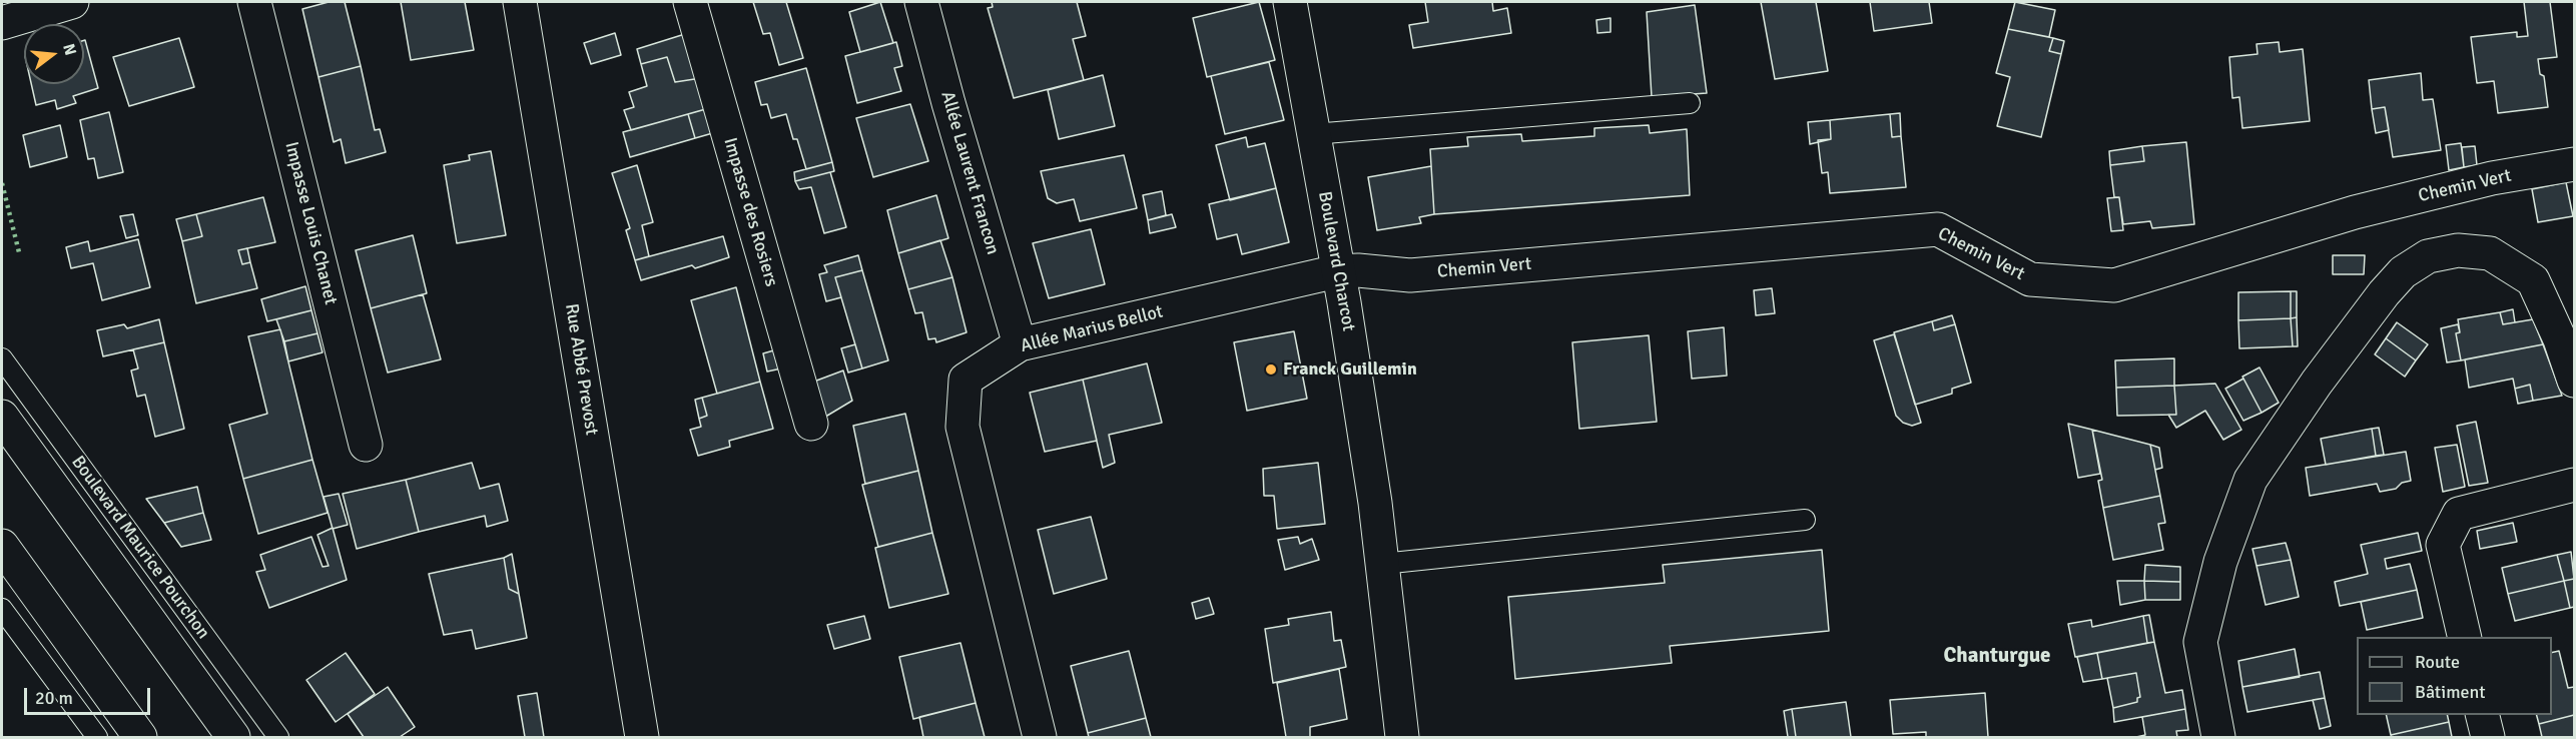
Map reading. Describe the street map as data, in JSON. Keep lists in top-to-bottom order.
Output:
{
  "streets": {
    "street": [
      "Allée Laurent Francon",
      "Chemin Vert",
      "Impasse des Rosiers",
      "Impasse Louis Chanet",
      "Boulevard Charcot",
      "Allée Marius Bellot",
      "Rue Abbé Prevost",
      "Boulevard Maurice Pourchon"
    ]
  },
  "crossings": [
    ["Allée Laurent Francon", "Allée Marius Bellot"],
    ["Chemin Vert", "Boulevard Charcot"],
    ["Chemin Vert", "Allée Marius Bellot"],
    ["Boulevard Charcot", "Allée Marius Bellot"]
  ],
  "districts": ["Chanturgue"],
  "places": ["Franck Guillemin"],
  "legend": ["Route", "Bâtiment"],
  "scale_bar": "20 m",
  "north": "right"
}
